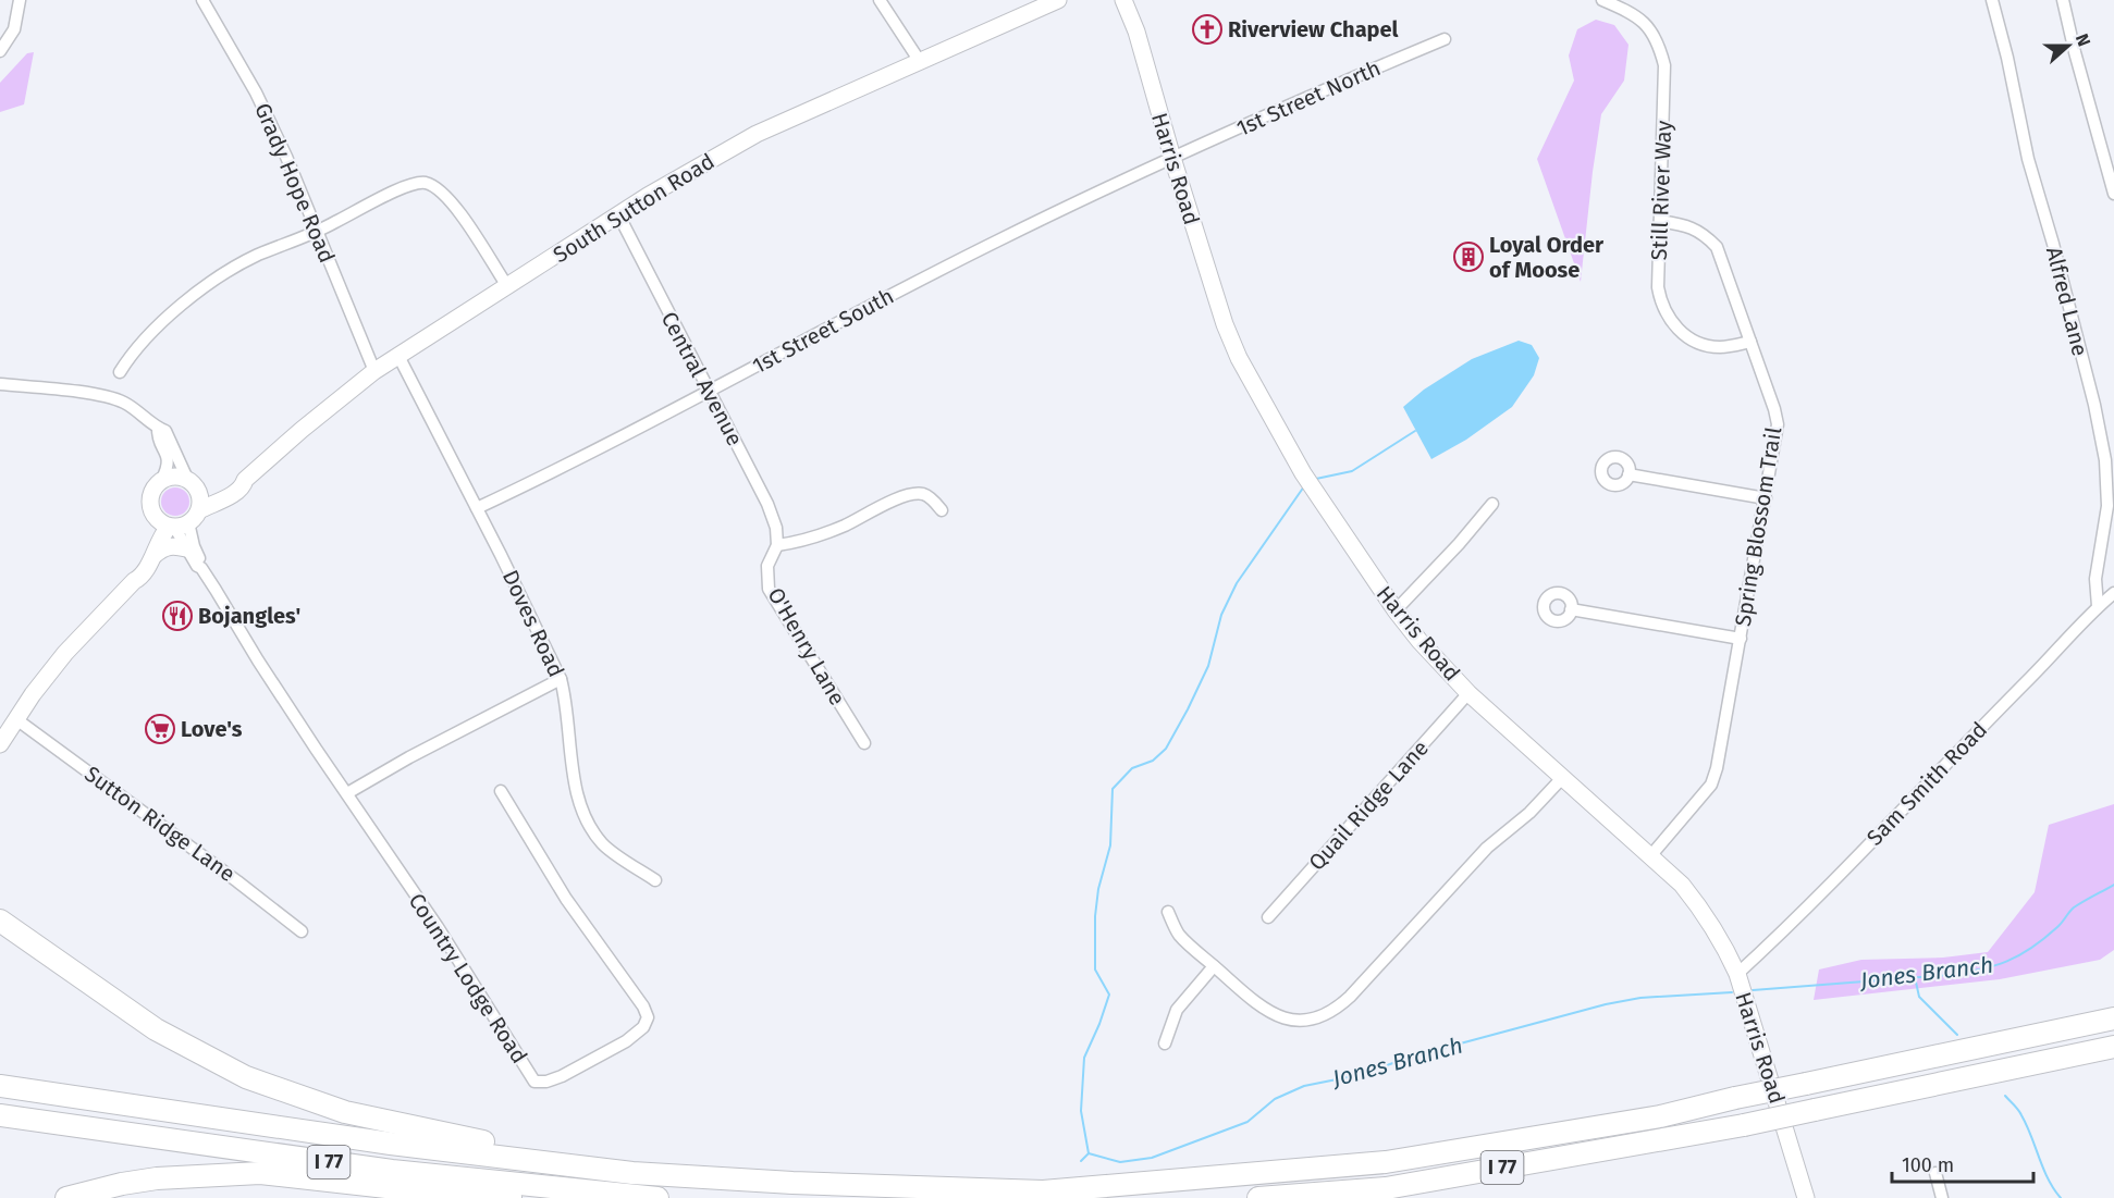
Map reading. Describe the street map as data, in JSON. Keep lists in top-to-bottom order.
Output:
{
  "streets": {
    "highway": ["I 77"],
    "main road": ["Harris Road", "South Sutton Road"],
    "street": [
      "1st Street North",
      "Grady Hope Road",
      "Still River Way",
      "Alfred Lane",
      "1st Street South",
      "Central Avenue",
      "Spring Blossom Trail",
      "Doves Road",
      "O'Henry Lane",
      "Sam Smith Road",
      "Quail Ridge Lane",
      "Sutton Ridge Lane",
      "Country Lodge Road"
    ]
  },
  "crossings": [
    ["1st Street North", "Harris Road"],
    ["1st Street North", "1st Street South"],
    ["Harris Road", "1st Street South"],
    ["Harris Road", "Spring Blossom Trail"],
    ["Harris Road", "Sam Smith Road"],
    ["Harris Road", "Quail Ridge Lane"],
    ["Grady Hope Road", "South Sutton Road"],
    ["Still River Way", "Spring Blossom Trail"],
    ["South Sutton Road", "Central Avenue"],
    ["South Sutton Road", "Doves Road"],
    ["South Sutton Road", "Country Lodge Road"],
    ["Alfred Lane", "Sam Smith Road"],
    ["1st Street South", "Central Avenue"],
    ["1st Street South", "Doves Road"],
    ["Central Avenue", "O'Henry Lane"]
  ],
  "water": ["Jones Branch"],
  "places": {
    "church": ["Riverview Chapel"],
    "building": ["Loyal Order of Moose"],
    "restaurant": ["Bojangles'"],
    "supermarket": ["Love's"]
  },
  "scale_bar": "100 m",
  "north": "right"
}
